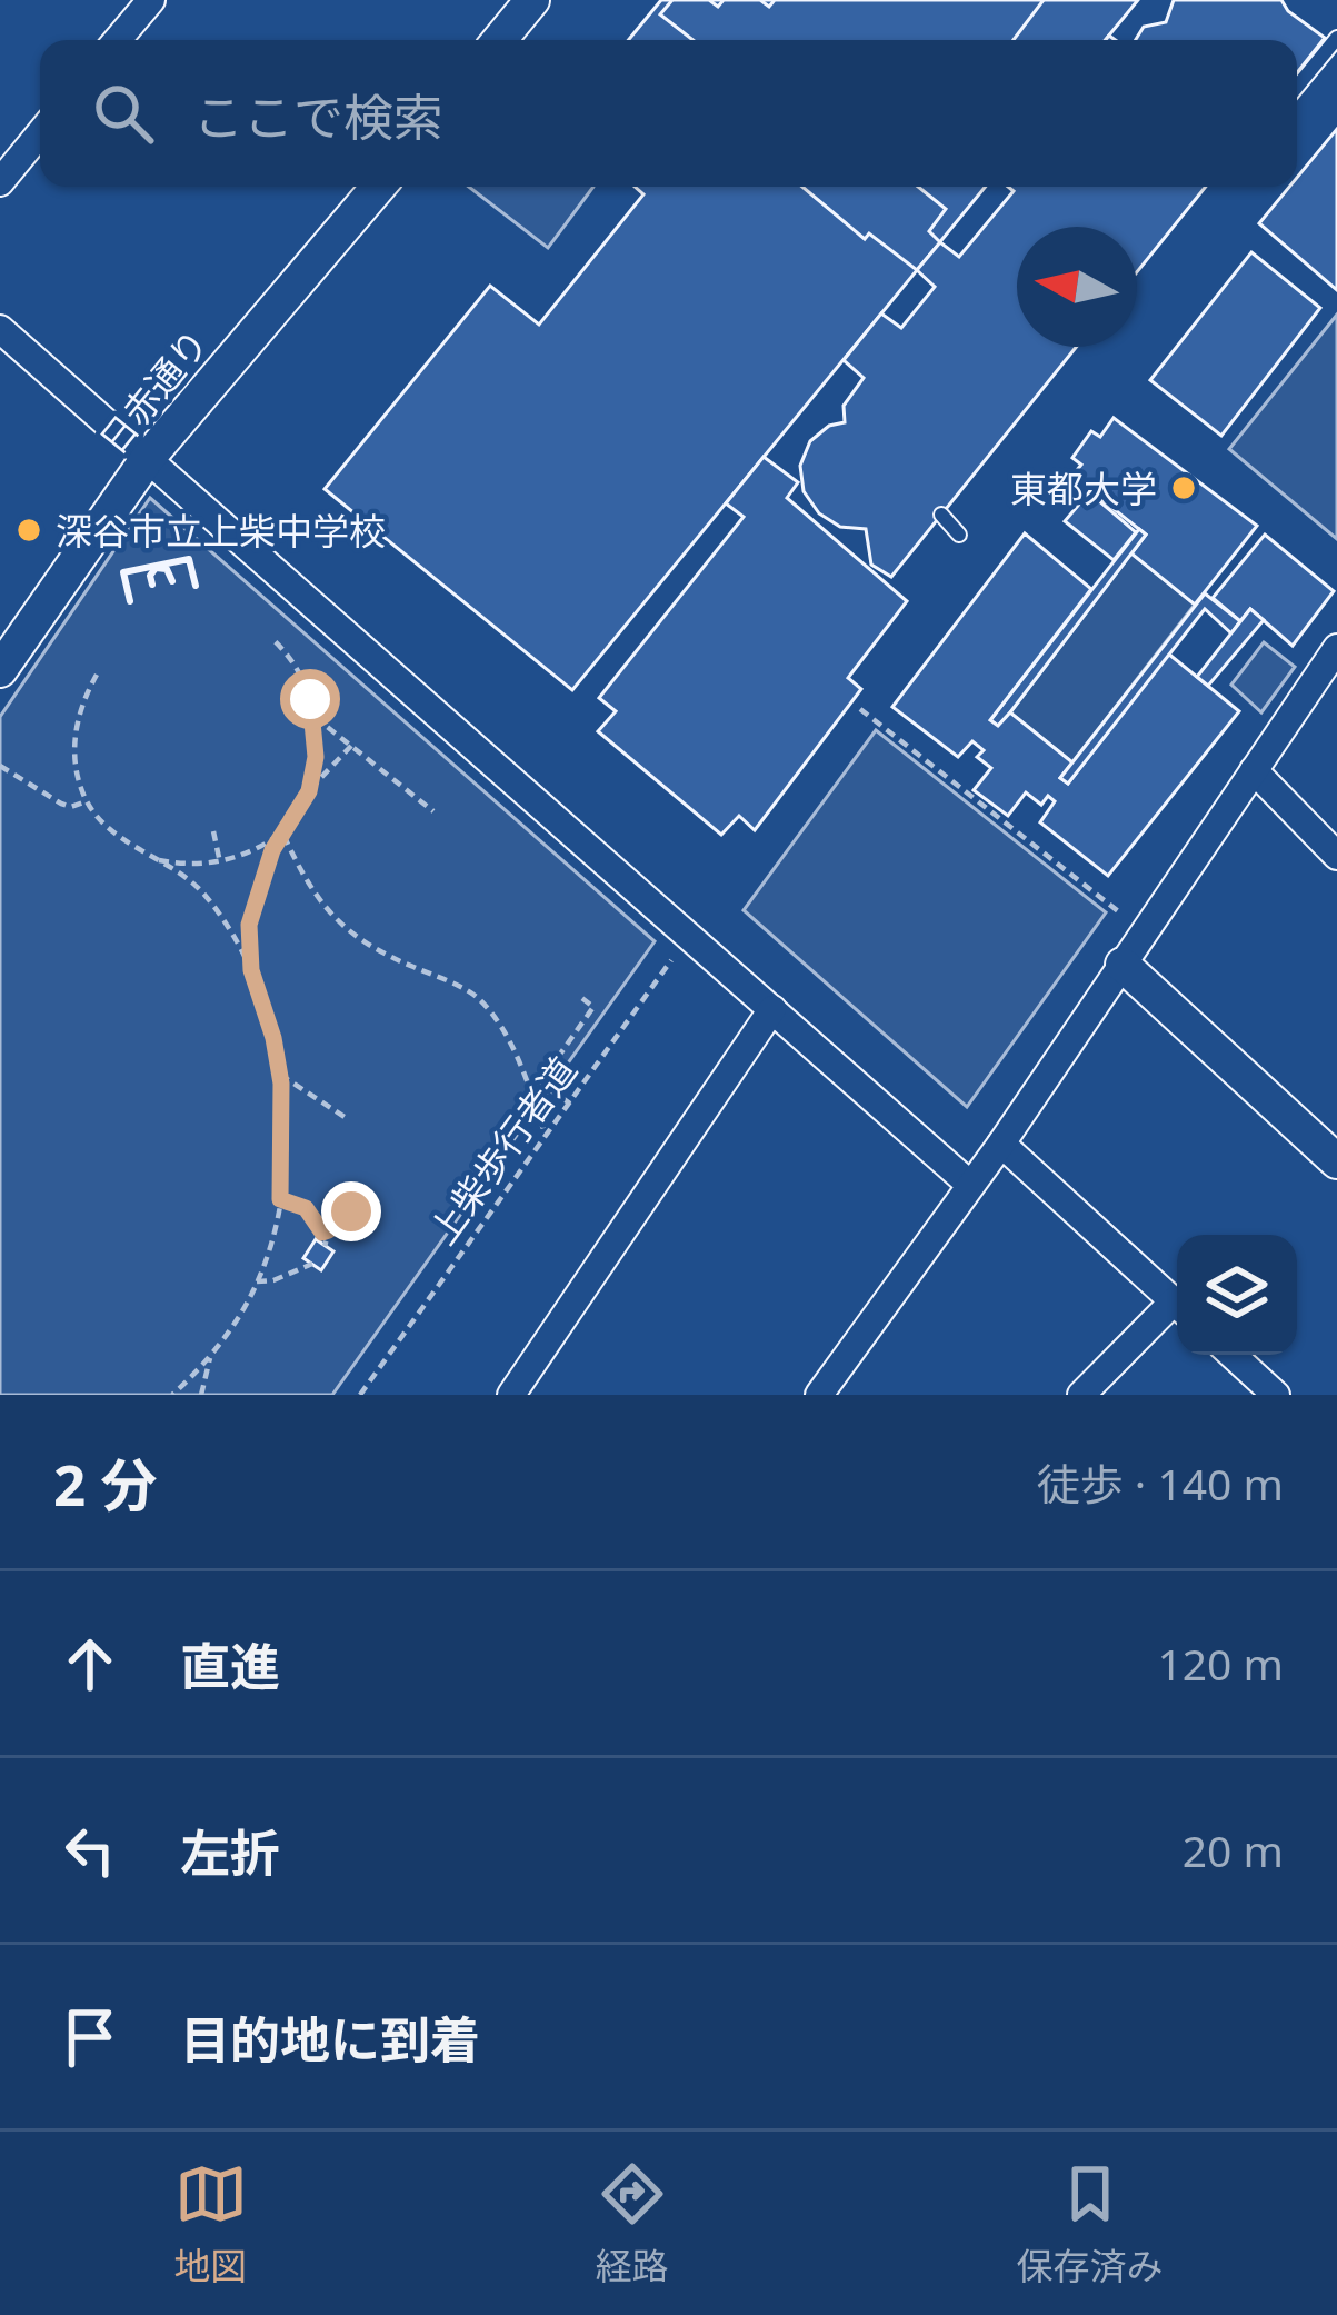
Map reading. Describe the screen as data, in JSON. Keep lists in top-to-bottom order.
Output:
{
  "streets": {
    "street": ["日赤通り"],
    "path": ["上柴歩行者道"]
  },
  "places": ["東都大学", "深谷市立上柴中学校"],
  "north": "left",
  "page": {
    "search": "ここで検索",
    "heading": ["2 分", "徒歩 · 140 m"],
    "list": [
      ["直進", "120 m"],
      ["左折", "20 m"],
      "目的地に到着"
    ],
    "nav": ["地図", "経路", "保存済み"]
  }
}
